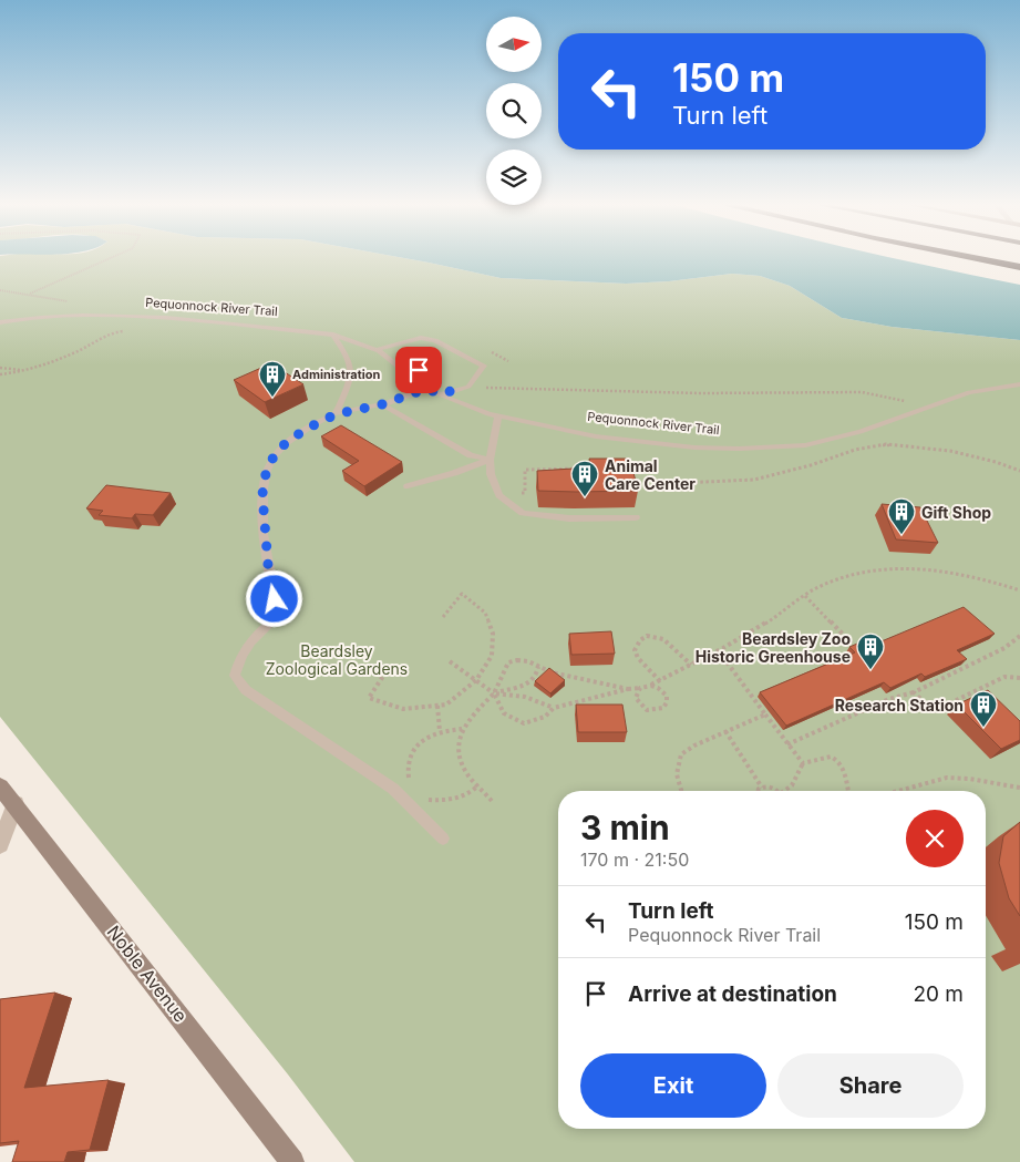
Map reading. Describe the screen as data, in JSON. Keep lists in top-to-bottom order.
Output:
{
  "streets": {
    "main road": ["Noble Avenue"]
  },
  "parks": ["Beardsley Zoological Gardens"],
  "places": {
    "building": [
      "Administration",
      "Animal Care Center",
      "Gift Shop",
      "Beardsley Zoo Historic Greenhouse",
      "Research Station"
    ]
  },
  "north": "right",
  "page": {
    "turn": ["150 m", "Turn left"],
    "heading": ["3 min", "170 m · 21:50"],
    "list": [
      {
        "name": "Turn left",
        "note": "Pequonnock River Trail",
        "value": "150 m"
      },
      {
        "name": "Arrive at destination",
        "value": "20 m"
      }
    ],
    "buttons": ["Exit", "Share"]
  }
}
